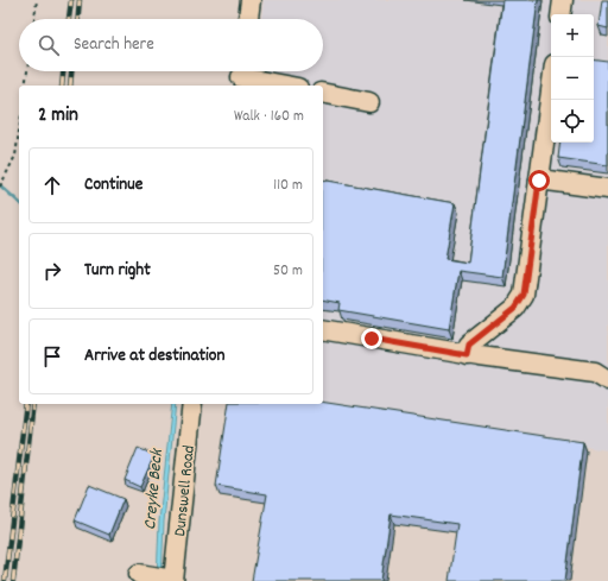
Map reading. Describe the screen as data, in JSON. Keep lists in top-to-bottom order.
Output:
{
  "streets": {
    "street": ["Dunswell Road"]
  },
  "water": ["Creyke Beck"],
  "page": {
    "map_buttons": ["+", "−"],
    "search": "Search here",
    "heading": ["2 min", "Walk · 160 m"],
    "list": [
      ["Continue", "110 m"],
      ["Turn right", "50 m"],
      "Arrive at destination"
    ]
  }
}
